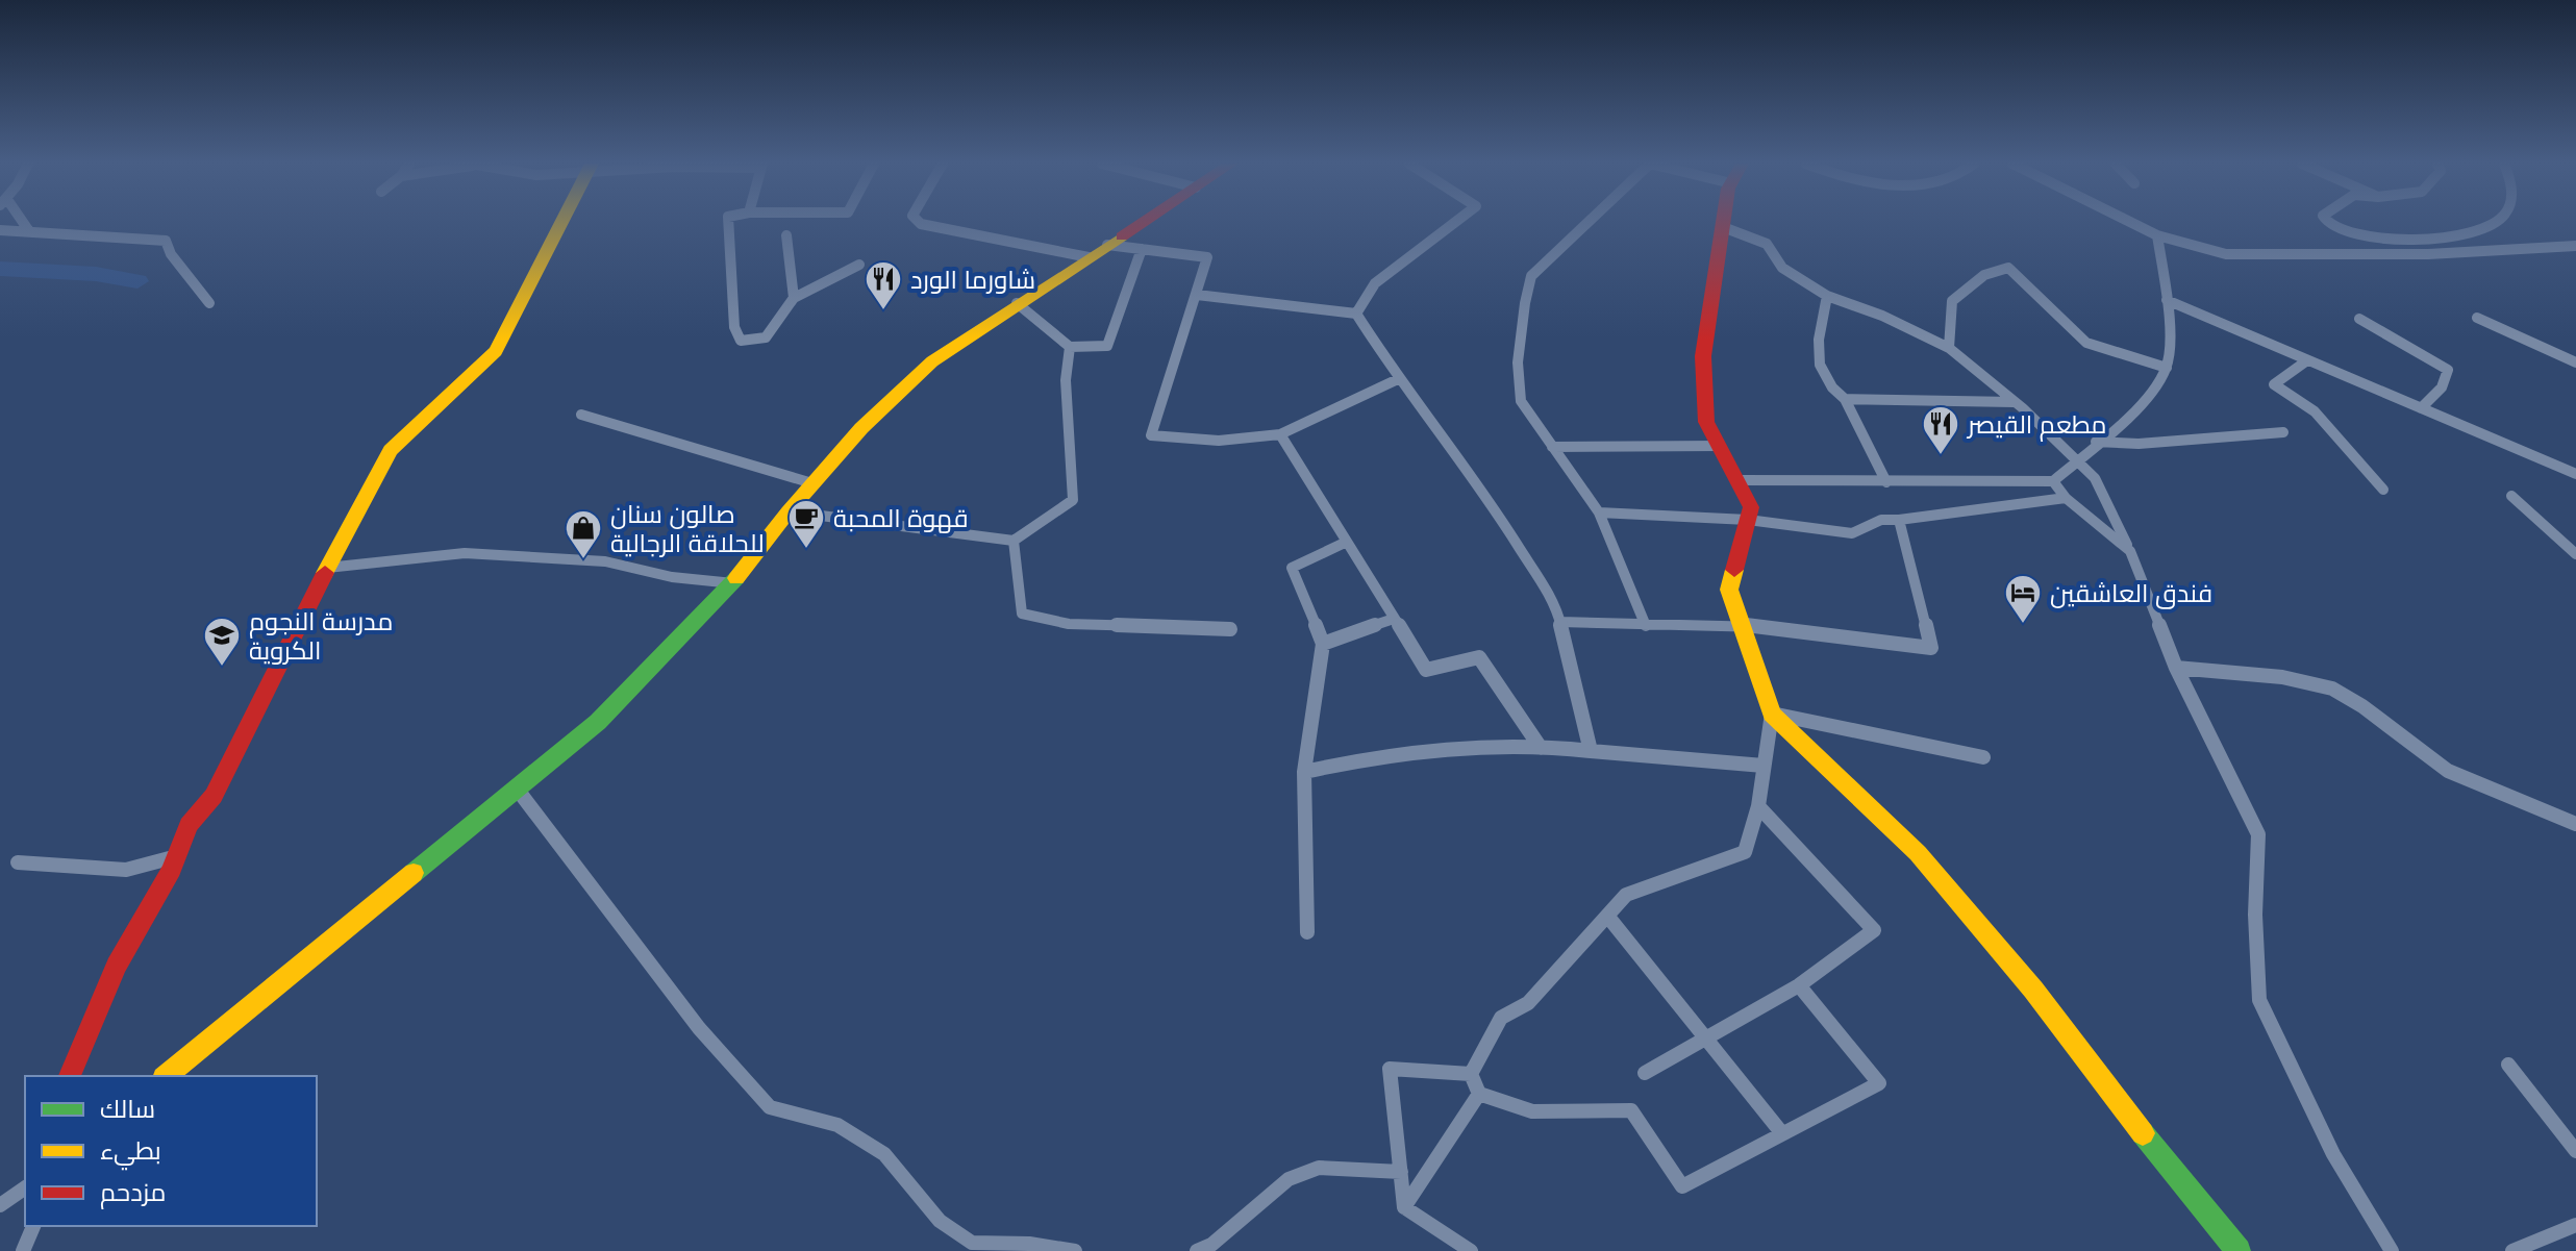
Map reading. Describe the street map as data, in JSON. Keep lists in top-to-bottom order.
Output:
{
  "places": {
    "restaurant": ["شاورما الورد", "مطعم القيصر"],
    "cafe": ["قهوة المحبة"],
    "shop": ["صالون سنان للحلاقة الرجالية"],
    "hotel": ["فندق العاشقين"],
    "school or university": ["مدرسة النجوم الكروية"]
  },
  "legend": ["سالك", "بطيء", "مزدحم"]
}
